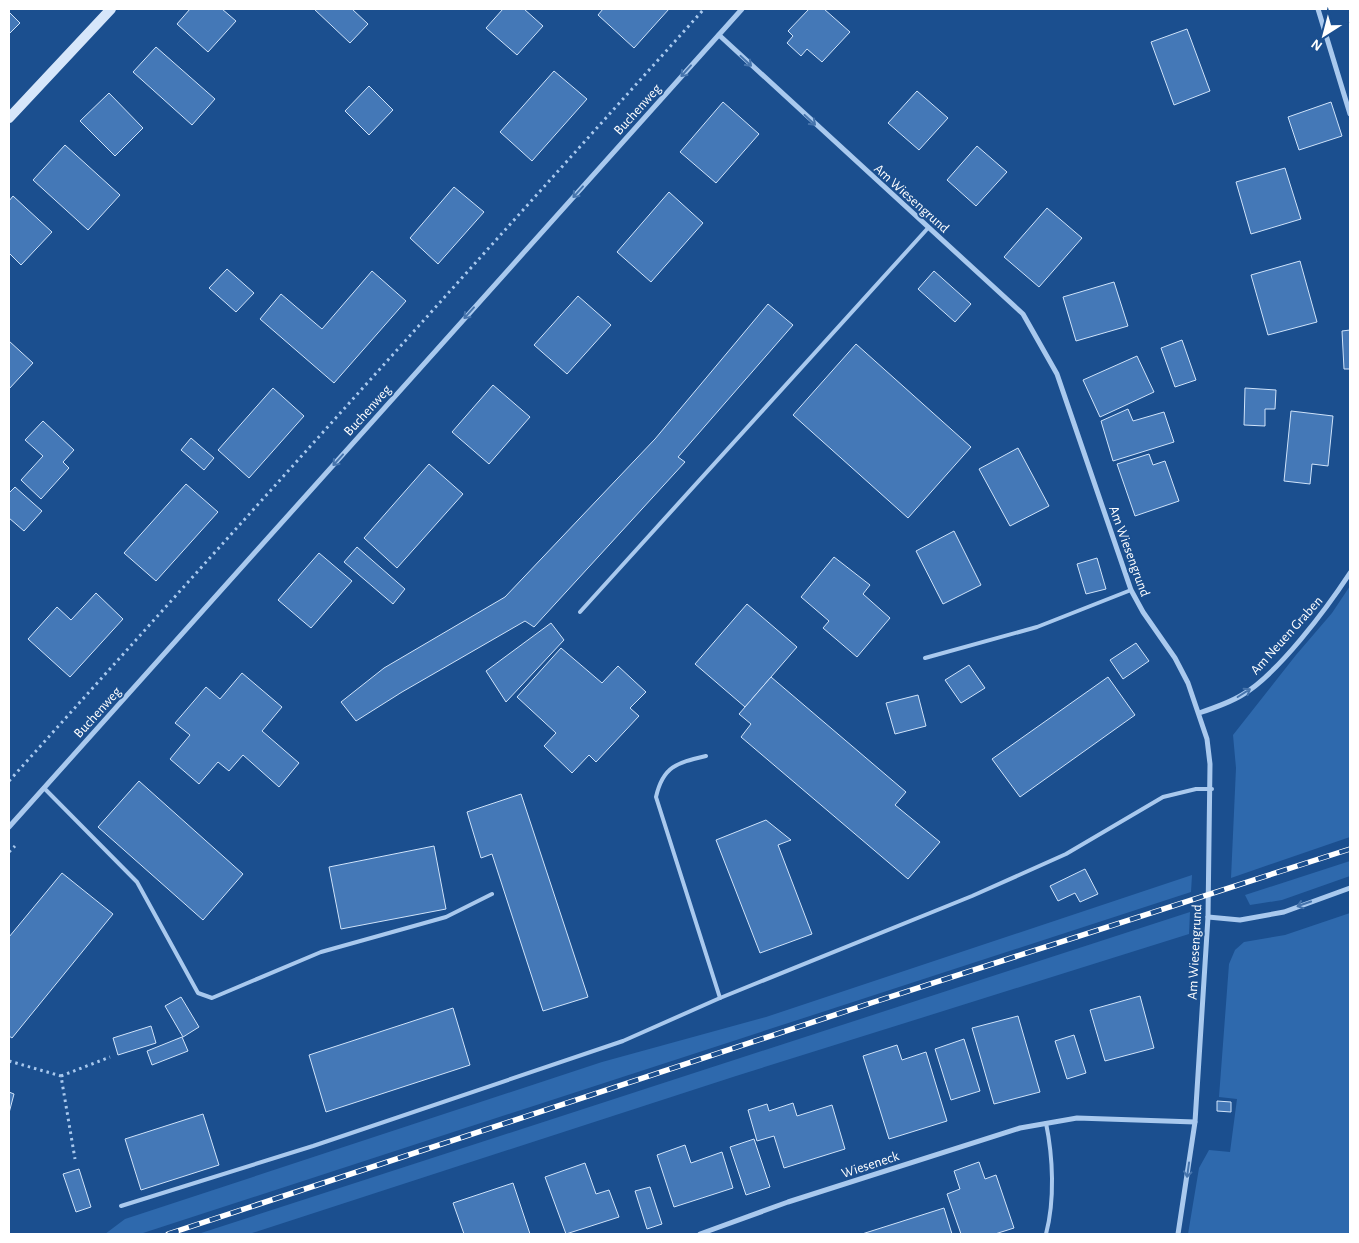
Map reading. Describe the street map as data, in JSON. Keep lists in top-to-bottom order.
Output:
{
  "streets": {
    "street": [
      "Buchenweg",
      "Am Wiesengrund",
      "Am Neuen Graben",
      "Wieseneck"
    ]
  },
  "crossings": [
    ["Buchenweg", "Am Wiesengrund"],
    ["Am Wiesengrund", "Am Neuen Graben"],
    ["Am Wiesengrund", "Wieseneck"]
  ],
  "one_way": ["Buchenweg", "Am Neuen Graben"],
  "north": "bottom left"
}
